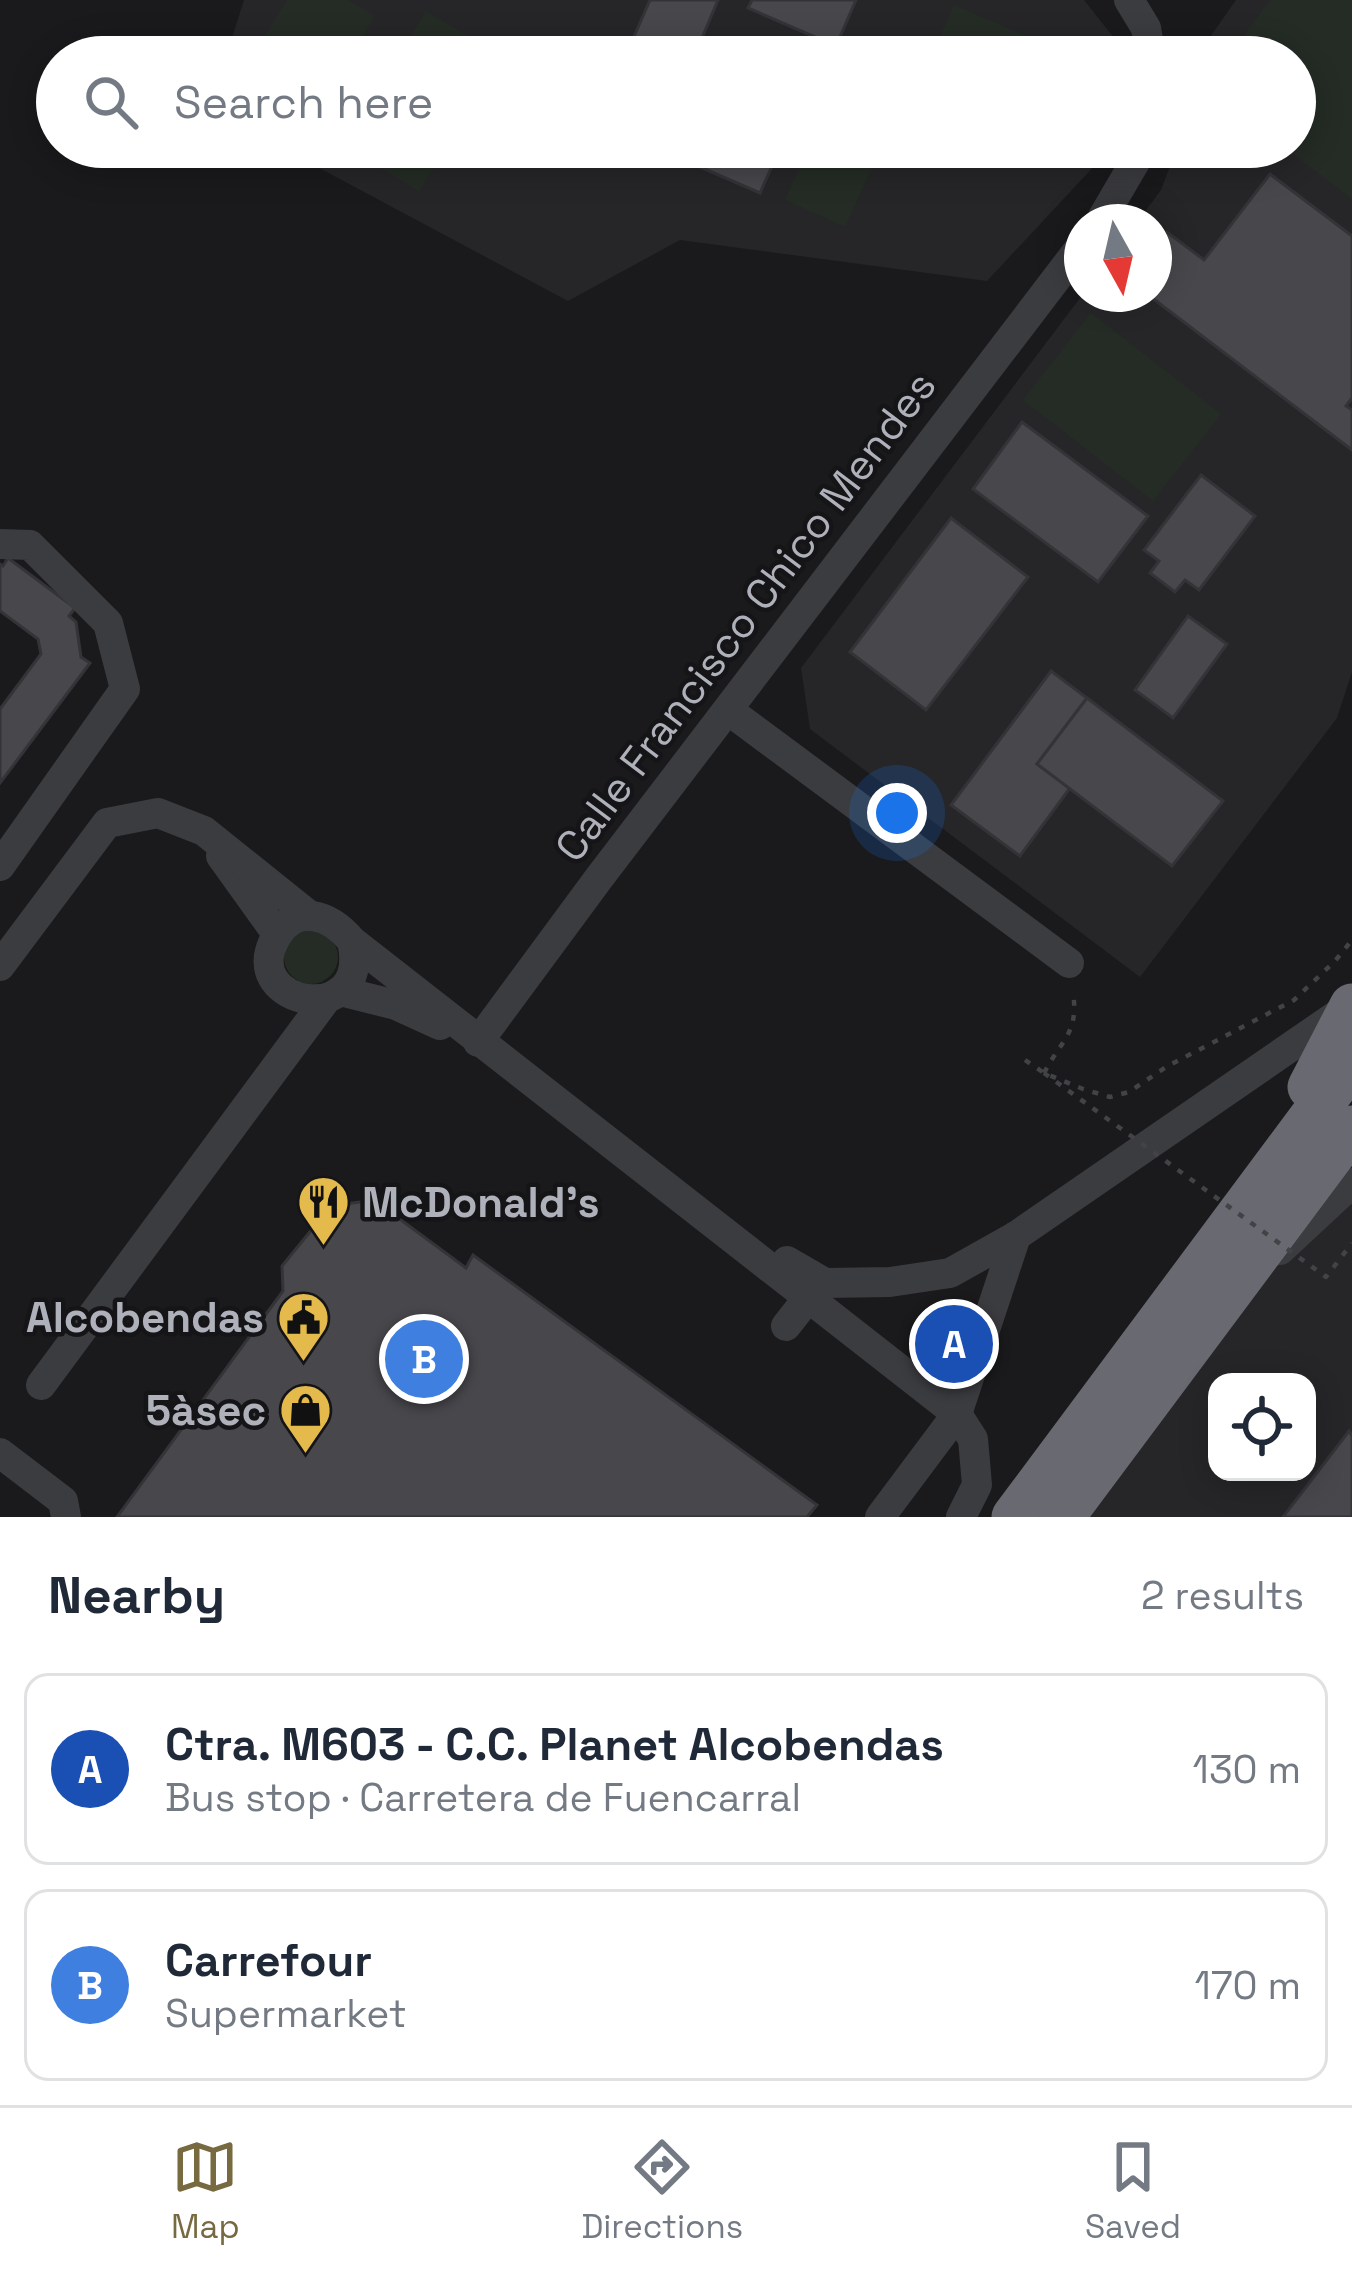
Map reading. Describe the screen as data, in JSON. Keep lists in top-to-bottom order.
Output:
{
  "streets": {
    "street": ["Calle Francisco Chico Mendes"]
  },
  "places": {
    "restaurant": ["McDonald's"],
    "public building": ["Alcobendas"],
    "shop": ["5àsec"]
  },
  "north": "bottom",
  "page": {
    "search": "Search here",
    "pins": ["A", "B"],
    "heading": ["Nearby", "2 results"],
    "list": [
      {
        "mark": "A",
        "name": "Ctra. M603 - C.C. Planet Alcobendas",
        "note": "Bus stop · Carretera de Fuencarral",
        "value": "130 m"
      },
      {
        "mark": "B",
        "name": "Carrefour",
        "note": "Supermarket",
        "value": "170 m"
      }
    ],
    "nav": ["Map", "Directions", "Saved"]
  }
}
